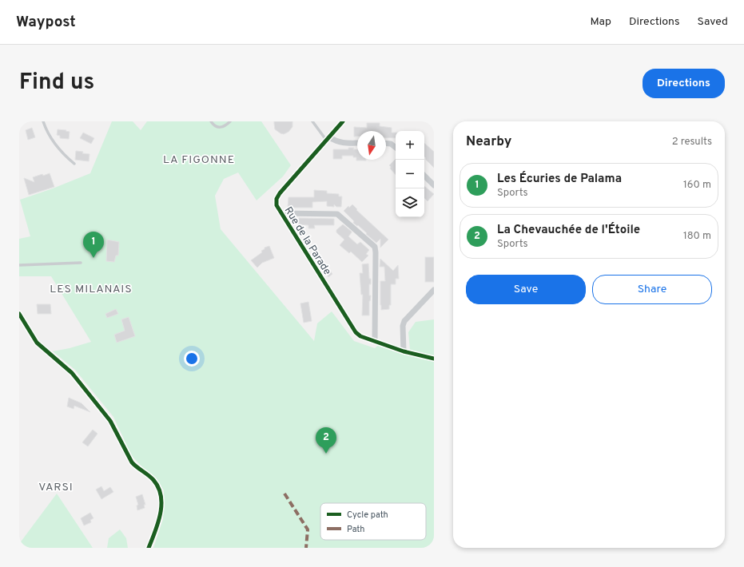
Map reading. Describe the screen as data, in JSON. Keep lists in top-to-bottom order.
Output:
{
  "streets": {
    "street": ["Rue de la Parade"]
  },
  "districts": ["LA FIGONNE", "LES MILANAIS", "VARSI"],
  "legend": ["Cycle path", "Path"],
  "north": "bottom",
  "page": {
    "header": "Waypost",
    "nav": ["Map", "Directions", "Saved"],
    "title": "Find us",
    "buttons": [
      "Directions",
      ["Save", "Share"]
    ],
    "heading": ["Nearby", "2 results"],
    "map_buttons": ["+", "−"],
    "list": [
      {
        "mark": "1",
        "name": "Les Écuries de Palama",
        "note": "Sports",
        "value": "160 m"
      },
      {
        "mark": "2",
        "name": "La Chevauchée de l'Étoile",
        "note": "Sports",
        "value": "180 m"
      }
    ],
    "pins": ["1", "2"]
  }
}
